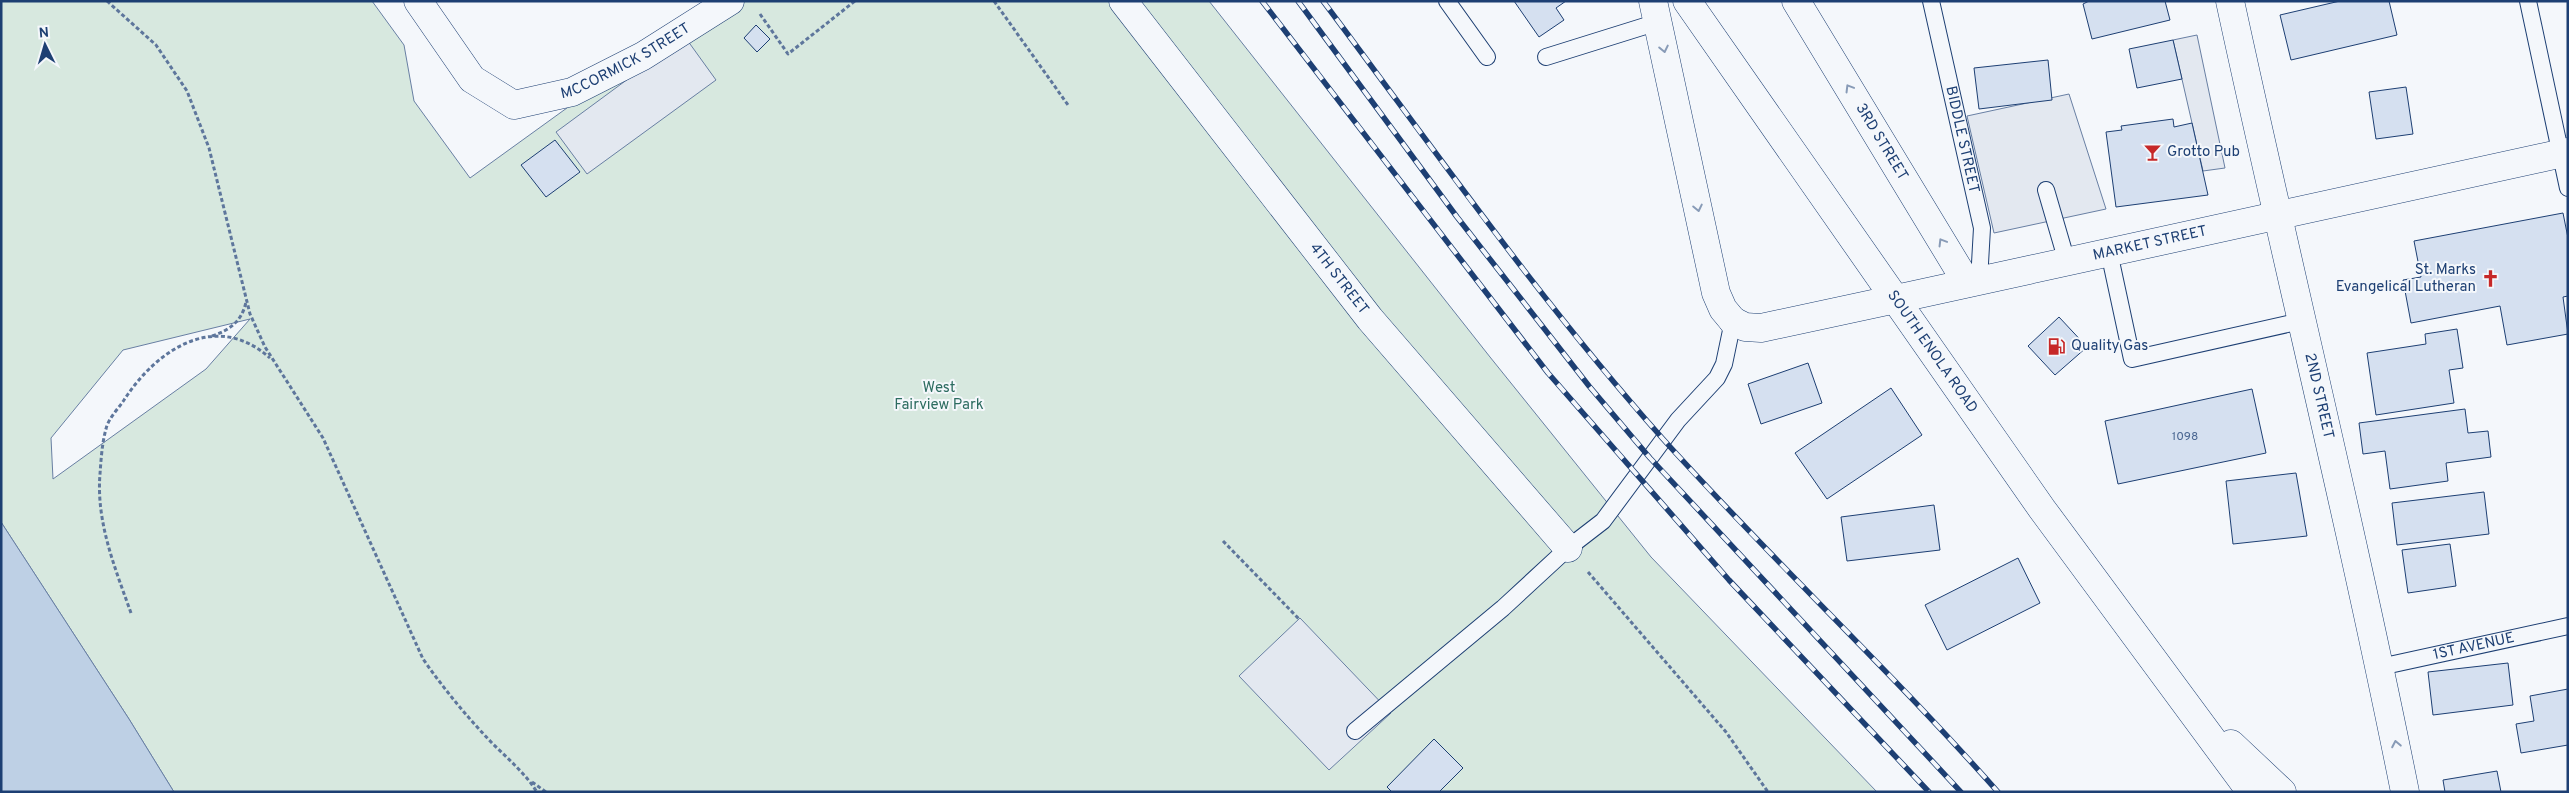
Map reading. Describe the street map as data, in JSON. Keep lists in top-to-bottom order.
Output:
{
  "streets": {
    "street": [
      "MCCORMICK STREET",
      "3RD STREET",
      "MARKET STREET",
      "4TH STREET",
      "SOUTH ENOLA ROAD",
      "2ND STREET"
    ],
    "lane": ["BIDDLE STREET", "1ST AVENUE"]
  },
  "crossings": [
    ["BIDDLE STREET", "3RD STREET"],
    ["BIDDLE STREET", "MARKET STREET"],
    ["3RD STREET", "MARKET STREET"],
    ["MARKET STREET", "SOUTH ENOLA ROAD"],
    ["MARKET STREET", "2ND STREET"],
    ["2ND STREET", "1ST AVENUE"]
  ],
  "parks": ["West Fairview Park"],
  "places": {
    "bar": ["Grotto Pub"],
    "church": ["St. Marks Evangelical Lutheran"],
    "fuel station": ["Quality Gas"]
  },
  "house_numbers": ["1098"],
  "north": "top"
}
